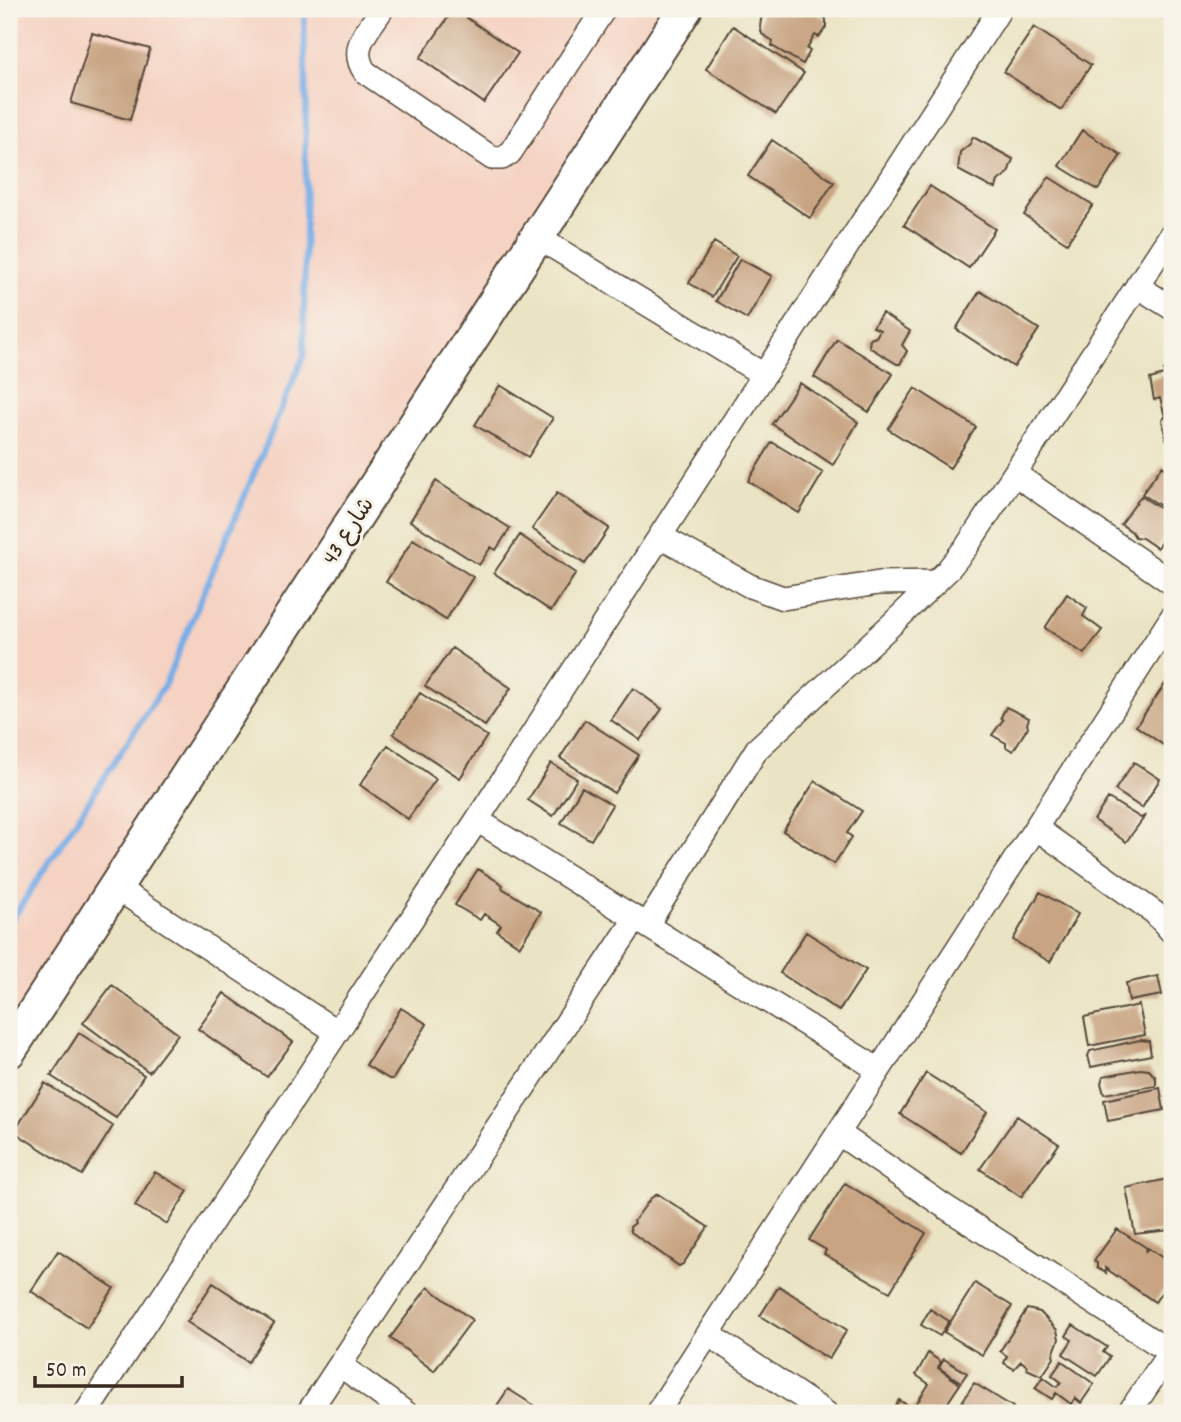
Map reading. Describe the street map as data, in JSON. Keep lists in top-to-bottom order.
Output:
{
  "streets": {
    "street": ["شارع 43"]
  },
  "scale_bar": "50 m"
}
